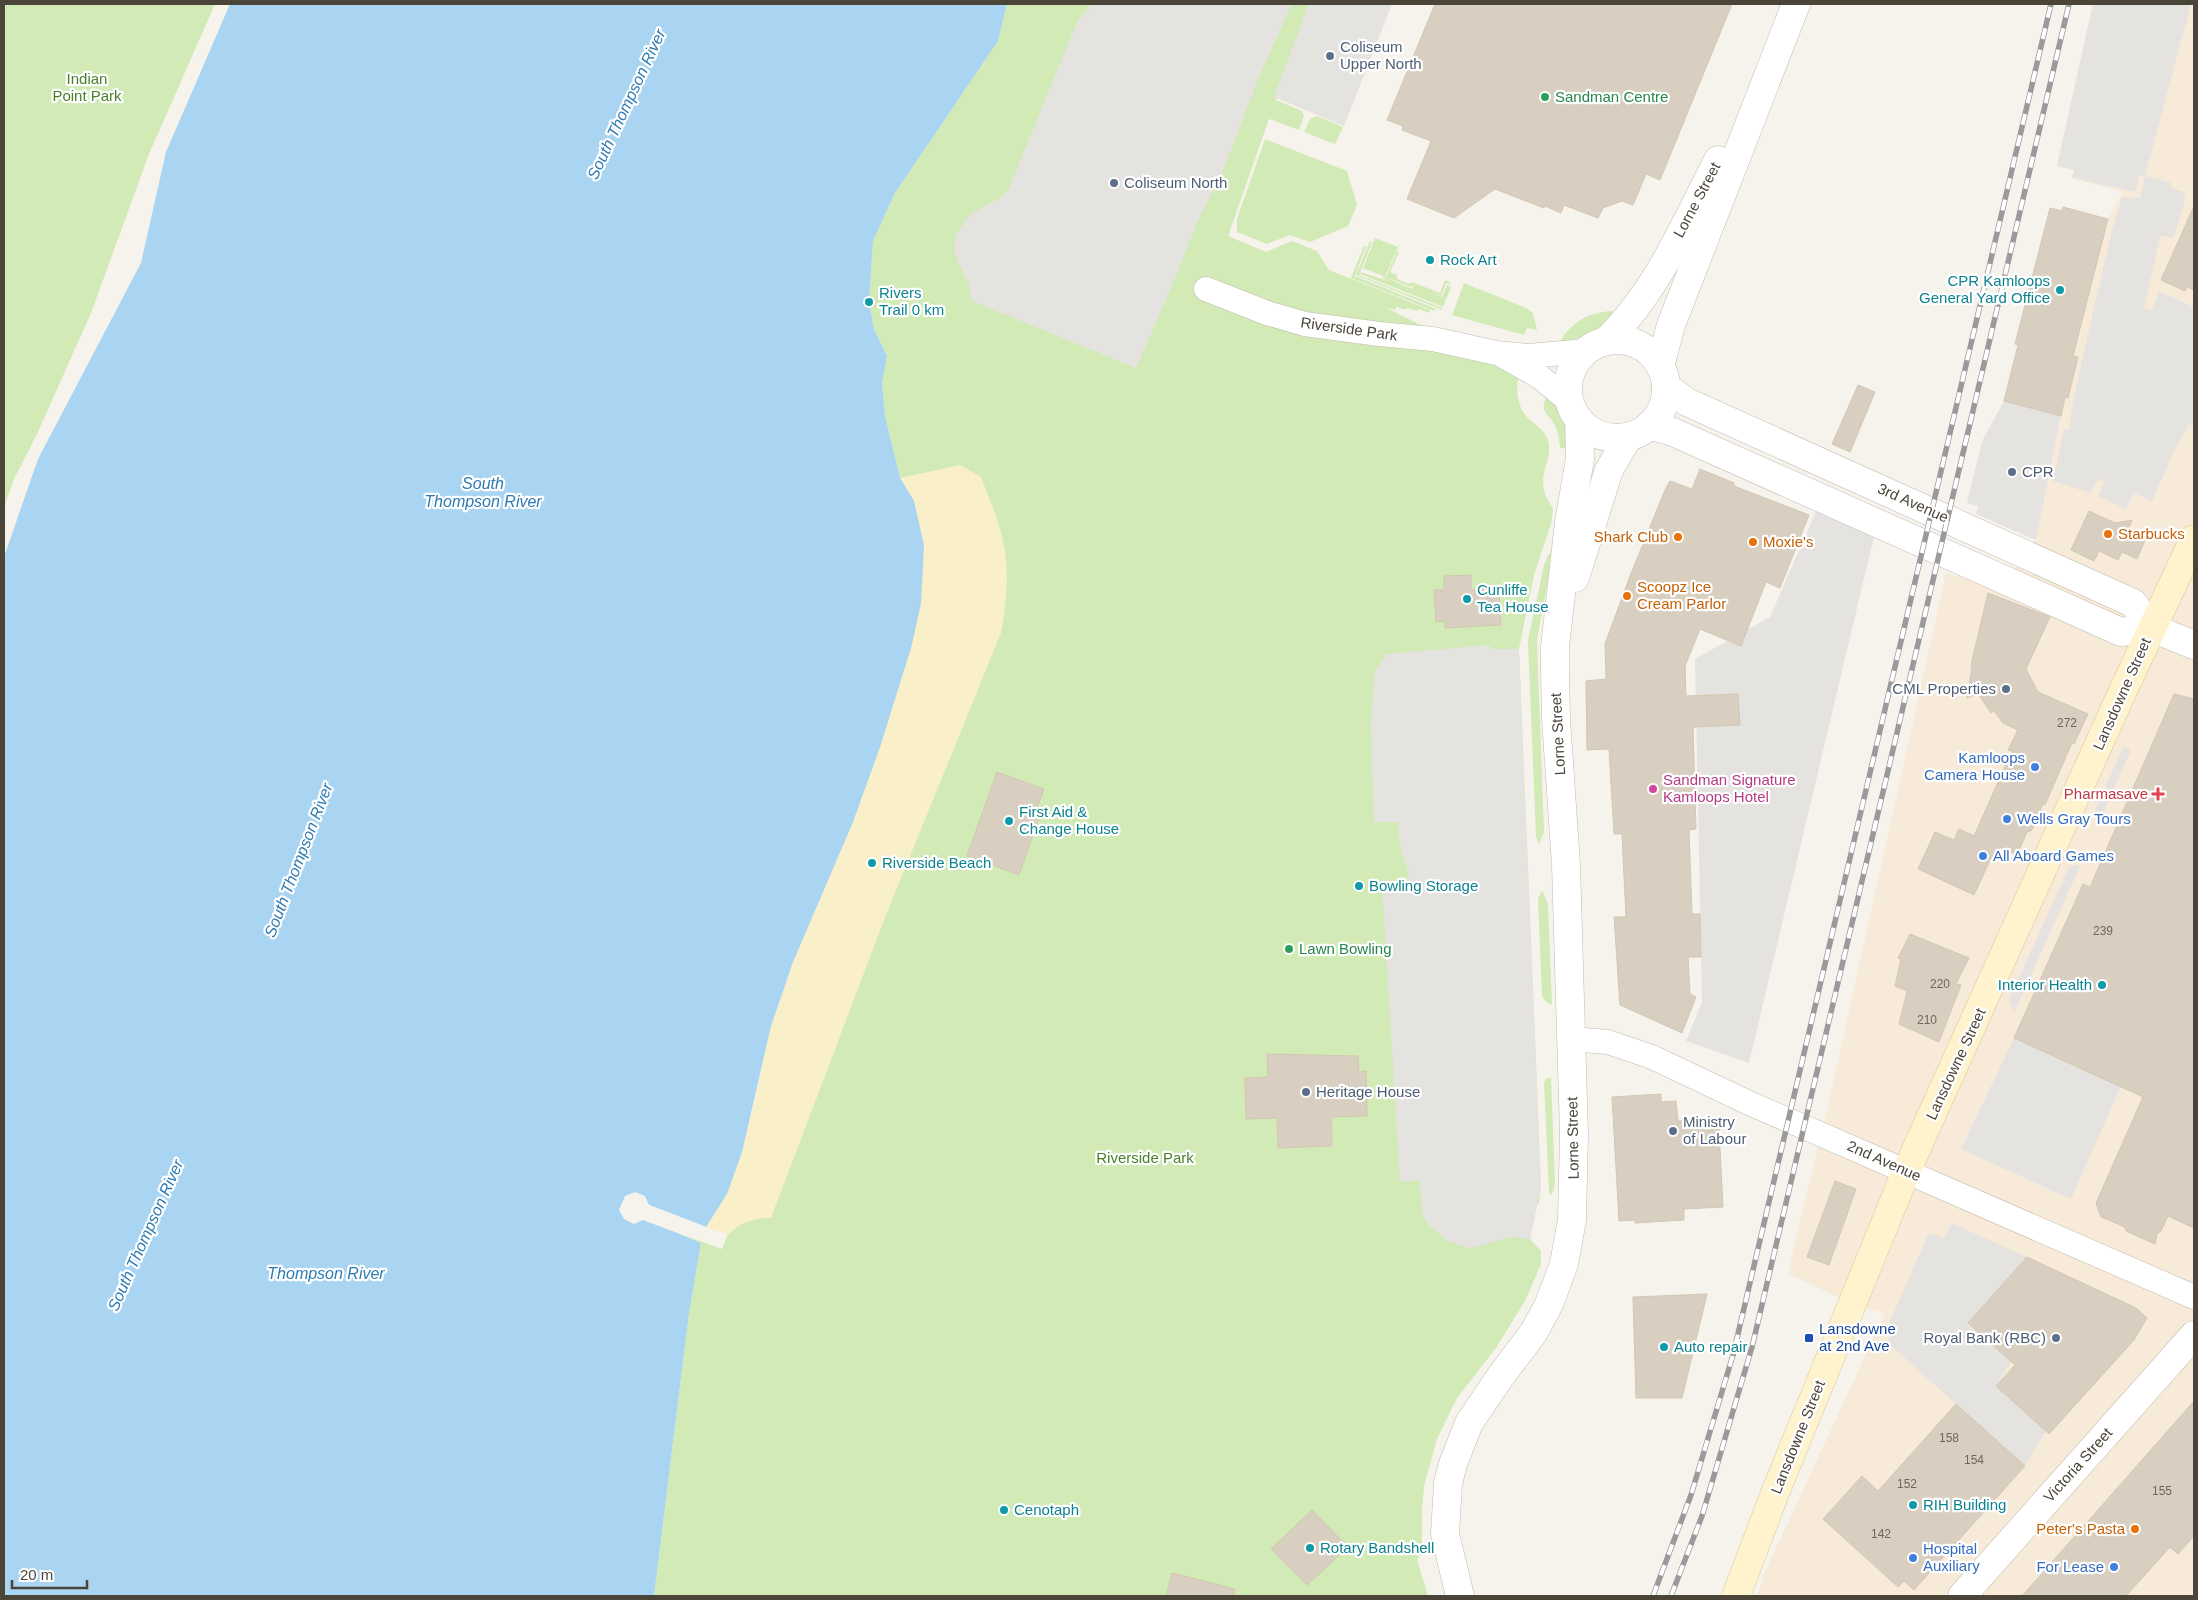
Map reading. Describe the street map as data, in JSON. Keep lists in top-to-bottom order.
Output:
{
  "streets": {
    "main road": ["Lansdowne Street"],
    "street": [
      "Lorne Street",
      "Riverside Park",
      "3rd Avenue",
      "2nd Avenue",
      "Victoria Street"
    ]
  },
  "crossings": [
    ["Lorne Street", "Riverside Park"],
    ["Lorne Street", "3rd Avenue"],
    ["Lorne Street", "2nd Avenue"],
    ["Riverside Park", "3rd Avenue"],
    ["3rd Avenue", "Lansdowne Street"],
    ["Lansdowne Street", "2nd Avenue"]
  ],
  "water": ["South Thompson River", "Thompson River"],
  "parks": ["Indian Point Park", "Riverside Park"],
  "places": {
    "other": [
      "Coliseum Upper North",
      "Sandman Centre",
      "Coliseum North",
      "Rock Art",
      "CPR Kamloops General Yard Office",
      "Rivers Trail 0 km",
      "CPR",
      "Starbucks",
      "Shark Club",
      "Moxie's",
      "Scoopz Ice Cream Parlor",
      "Cunliffe Tea House",
      "CML Properties",
      "Kamloops Camera House",
      "Sandman Signature Kamloops Hotel",
      "Wells Gray Tours",
      "First Aid & Change House",
      "All Aboard Games",
      "Riverside Beach",
      "Bowling Storage",
      "Lawn Bowling",
      "Interior Health",
      "Heritage House",
      "Ministry of Labour",
      "Royal Bank (RBC)",
      "Auto repair",
      "RIH Building",
      "Cenotaph",
      "Peter's Pasta",
      "Rotary Bandshell",
      "Hospital Auxiliary",
      "For Lease"
    ],
    "health": ["Pharmasave"],
    "transit": ["Lansdowne at 2nd Ave"]
  },
  "house_numbers": [
    "272",
    "239",
    "220",
    "210",
    "158",
    "154",
    "152",
    "155",
    "142"
  ],
  "scale_bar": "20 m"
}
